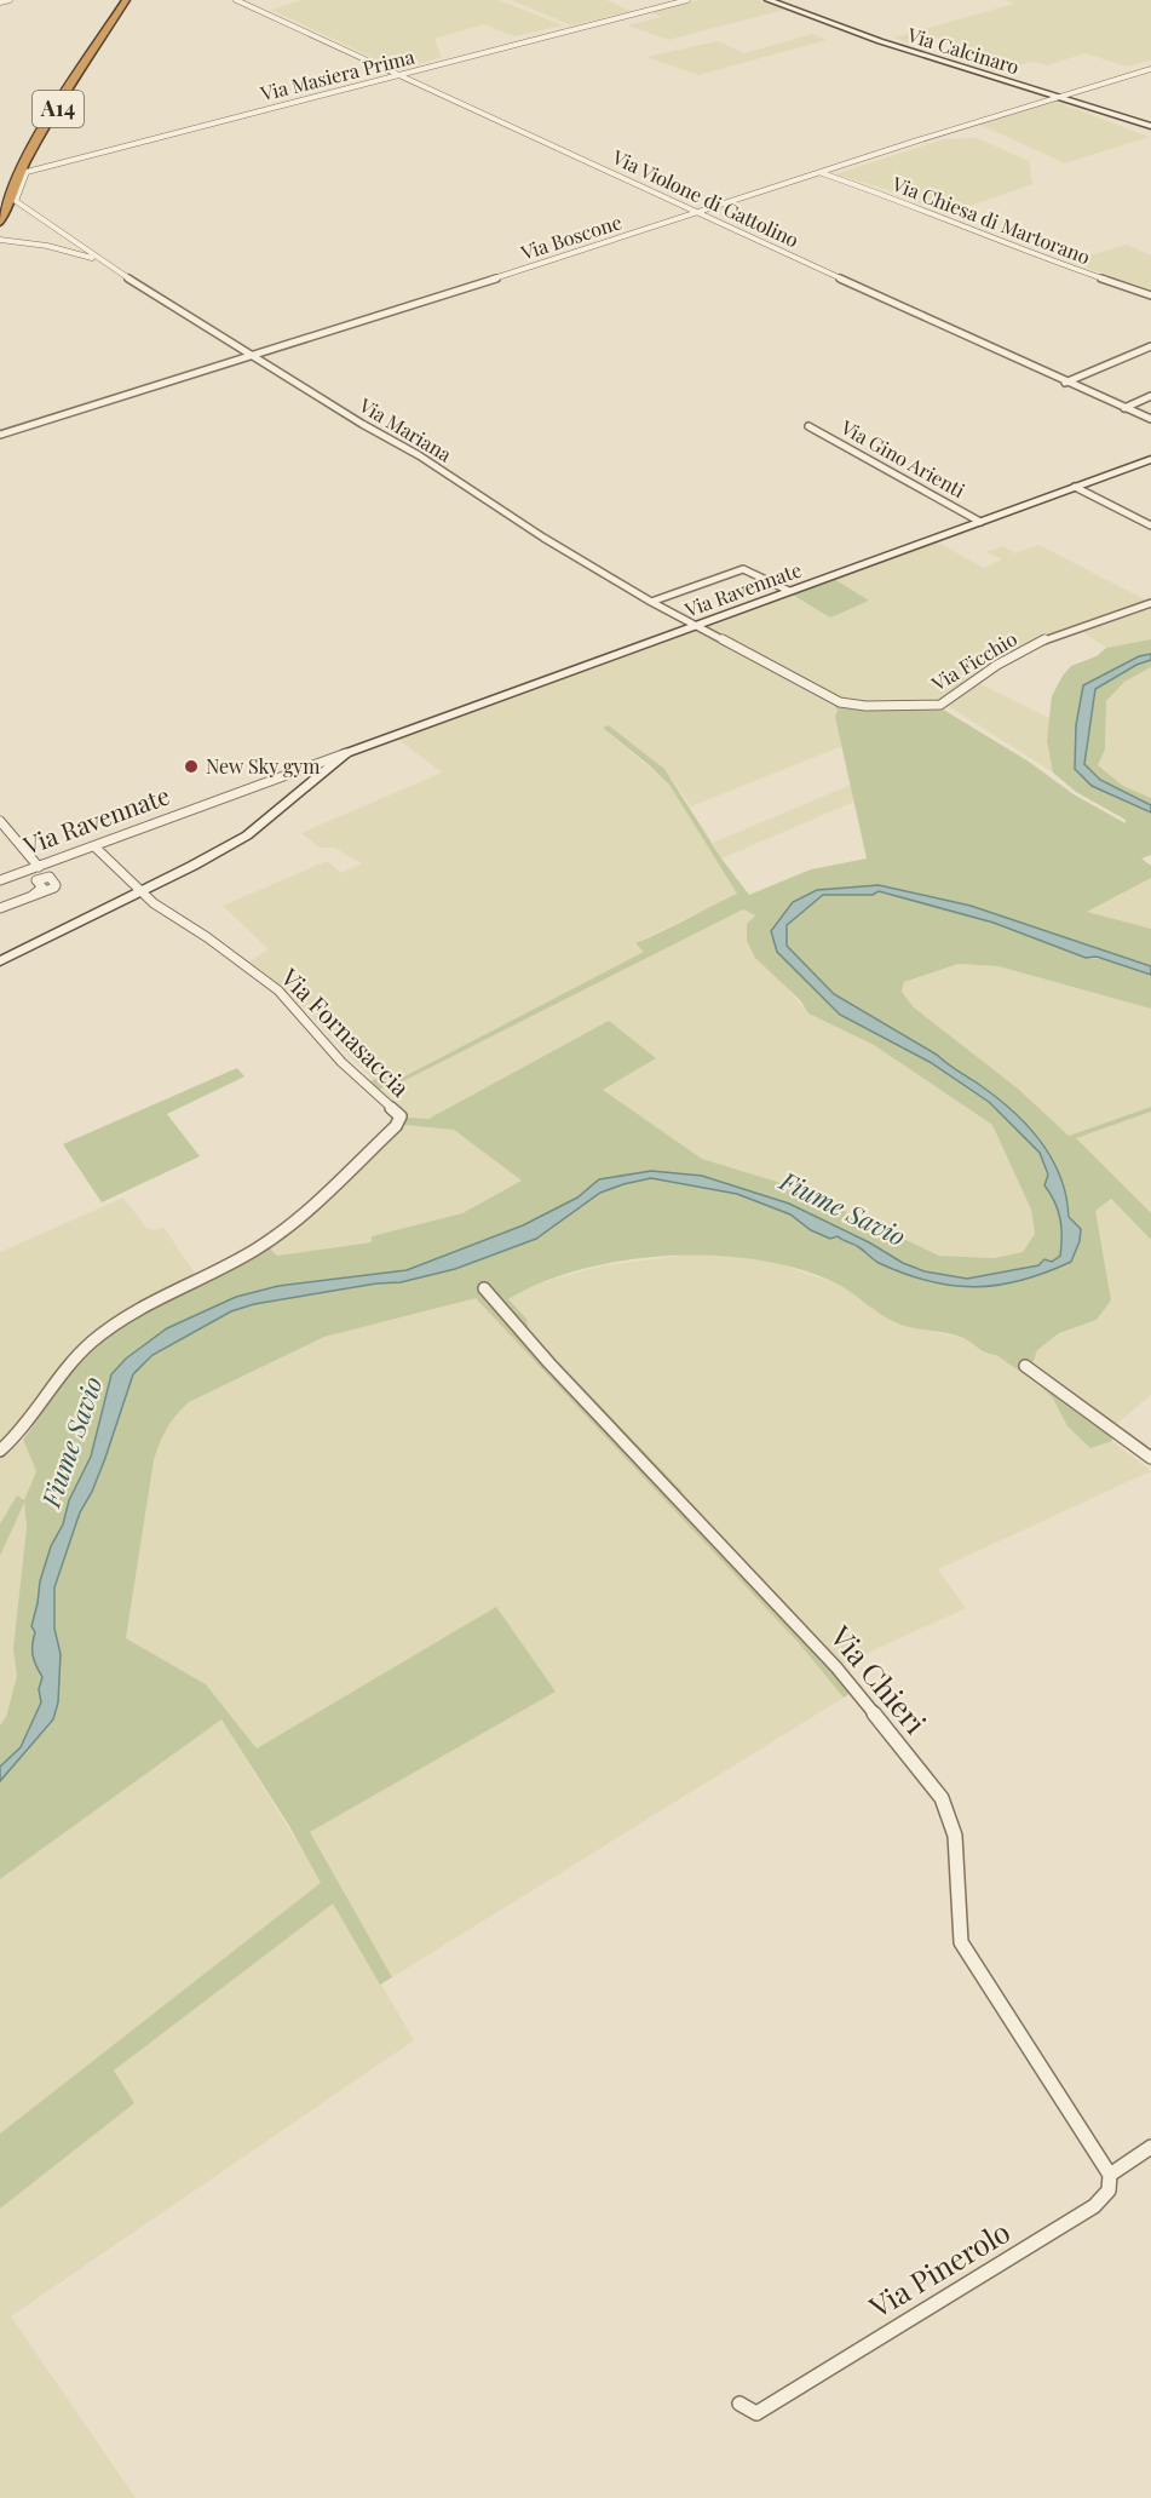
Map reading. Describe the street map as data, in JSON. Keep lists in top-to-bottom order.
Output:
{
  "streets": {
    "highway": ["A14"],
    "main road": ["Via Calcinaro", "Via Ravennate"],
    "street": [
      "Via Masiera Prima",
      "Via Violone di Gattolino",
      "Via Chiesa di Martorano",
      "Via Boscone",
      "Via Mariana",
      "Via Gino Arienti",
      "Via Ficchio",
      "Via Fornasaccia",
      "Via Chieri",
      "Via Pinerolo"
    ]
  },
  "crossings": [
    ["Via Calcinaro", "Via Boscone"],
    ["Via Masiera Prima", "Via Violone di Gattolino"],
    ["Via Masiera Prima", "Via Mariana"],
    ["Via Violone di Gattolino", "Via Boscone"],
    ["Via Chiesa di Martorano", "Via Boscone"],
    ["Via Boscone", "Via Mariana"],
    ["Via Mariana", "Via Ravennate"],
    ["Via Mariana", "Via Ficchio"],
    ["Via Gino Arienti", "Via Ravennate"],
    ["Via Ravennate", "Via Ficchio"],
    ["Via Ravennate", "Via Fornasaccia"],
    ["Via Chieri", "Via Pinerolo"]
  ],
  "water": ["Fiume Savio"],
  "places": ["New Sky gym"]
}
